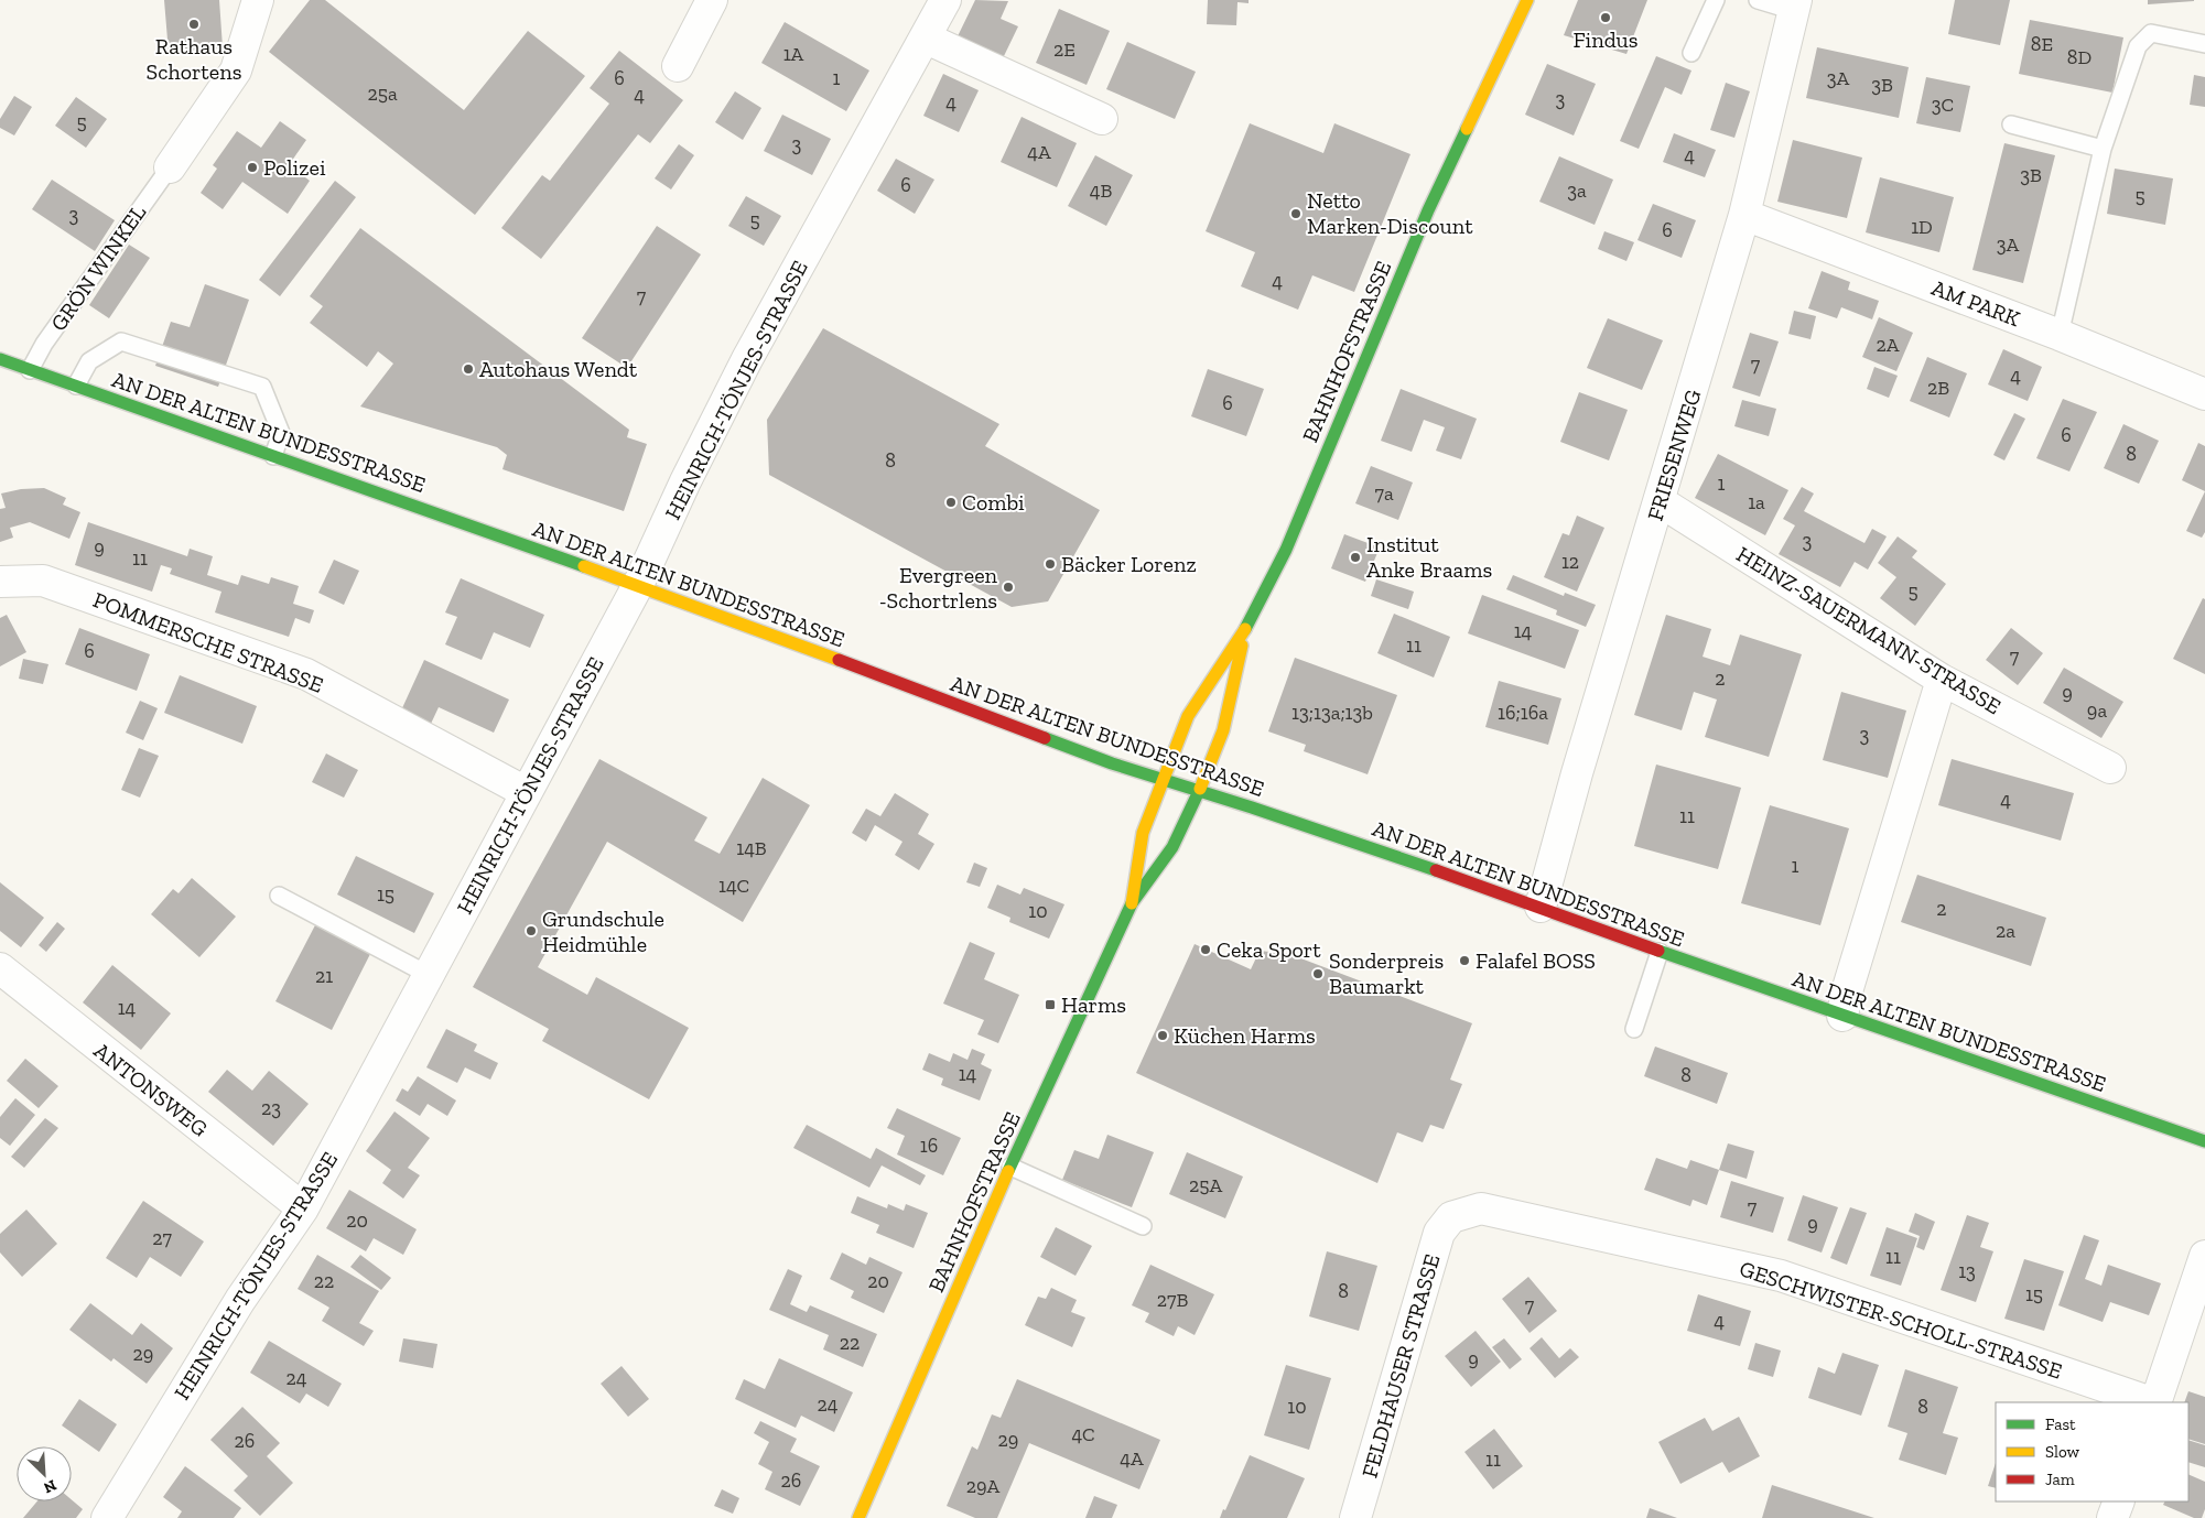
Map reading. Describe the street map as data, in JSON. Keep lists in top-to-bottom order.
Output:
{
  "streets": {
    "street": [
      "AM PARK",
      "BAHNHOFSTRASSE",
      "HEINRICH-TÖNJES-STRASSE",
      "AN DER ALTEN BUNDESSTRASSE",
      "FRIESENWEG",
      "HEINZ-SAUERMANN-STRASSE",
      "POMMERSCHE STRASSE",
      "ANTONSWEG",
      "GESCHWISTER-SCHOLL-STRASSE",
      "FELDHAUSER STRASSE"
    ],
    "lane": ["GRÖN WINKEL"]
  },
  "crossings": [
    ["GRÖN WINKEL", "AN DER ALTEN BUNDESSTRASSE"],
    ["AM PARK", "FRIESENWEG"],
    ["BAHNHOFSTRASSE", "AN DER ALTEN BUNDESSTRASSE"],
    ["HEINRICH-TÖNJES-STRASSE", "AN DER ALTEN BUNDESSTRASSE"],
    ["HEINRICH-TÖNJES-STRASSE", "POMMERSCHE STRASSE"],
    ["HEINRICH-TÖNJES-STRASSE", "ANTONSWEG"],
    ["AN DER ALTEN BUNDESSTRASSE", "FRIESENWEG"],
    ["FRIESENWEG", "HEINZ-SAUERMANN-STRASSE"],
    ["GESCHWISTER-SCHOLL-STRASSE", "FELDHAUSER STRASSE"]
  ],
  "places": {
    "other": [
      "Findus",
      "Rathaus Schortens",
      "Polizei",
      "Netto Marken-Discount",
      "Autohaus Wendt",
      "Combi",
      "Institut Anke Braams",
      "Bäcker Lorenz",
      "Evergreen -Schortrlens",
      "Grundschule Heidmühle",
      "Ceka Sport",
      "Falafel BOSS",
      "Sonderpreis Baumarkt",
      "Küchen Harms"
    ],
    "transit": ["Harms"]
  },
  "house_numbers": [
    "8E",
    "2E",
    "1A",
    "8D",
    "6",
    "1",
    "3A",
    "3B",
    "25a",
    "4",
    "3",
    "4",
    "3C",
    "5",
    "3",
    "4A",
    "4",
    "3B",
    "6",
    "4B",
    "3a",
    "5",
    "3",
    "5",
    "1D",
    "6",
    "3A",
    "4",
    "7",
    "2A",
    "7",
    "4",
    "2B",
    "6",
    "6",
    "8",
    "8",
    "1",
    "7a",
    "1a",
    "3",
    "9",
    "11",
    "12",
    "5",
    "14",
    "11",
    "6",
    "7",
    "2",
    "9",
    "9a",
    "13;13a;13b",
    "16;16a",
    "3",
    "4",
    "11",
    "14B",
    "1",
    "14C",
    "15",
    "2",
    "10",
    "2a",
    "21",
    "14",
    "14",
    "8",
    "23",
    "16",
    "25A",
    "7",
    "20",
    "9",
    "27",
    "11",
    "13",
    "22",
    "20",
    "8",
    "15",
    "27B",
    "7",
    "4",
    "22",
    "29",
    "9",
    "24",
    "24",
    "10",
    "8",
    "4C",
    "29",
    "26",
    "4A",
    "11",
    "26",
    "29A"
  ],
  "legend": ["Fast", "Slow", "Jam"],
  "north": "bottom right"
}
